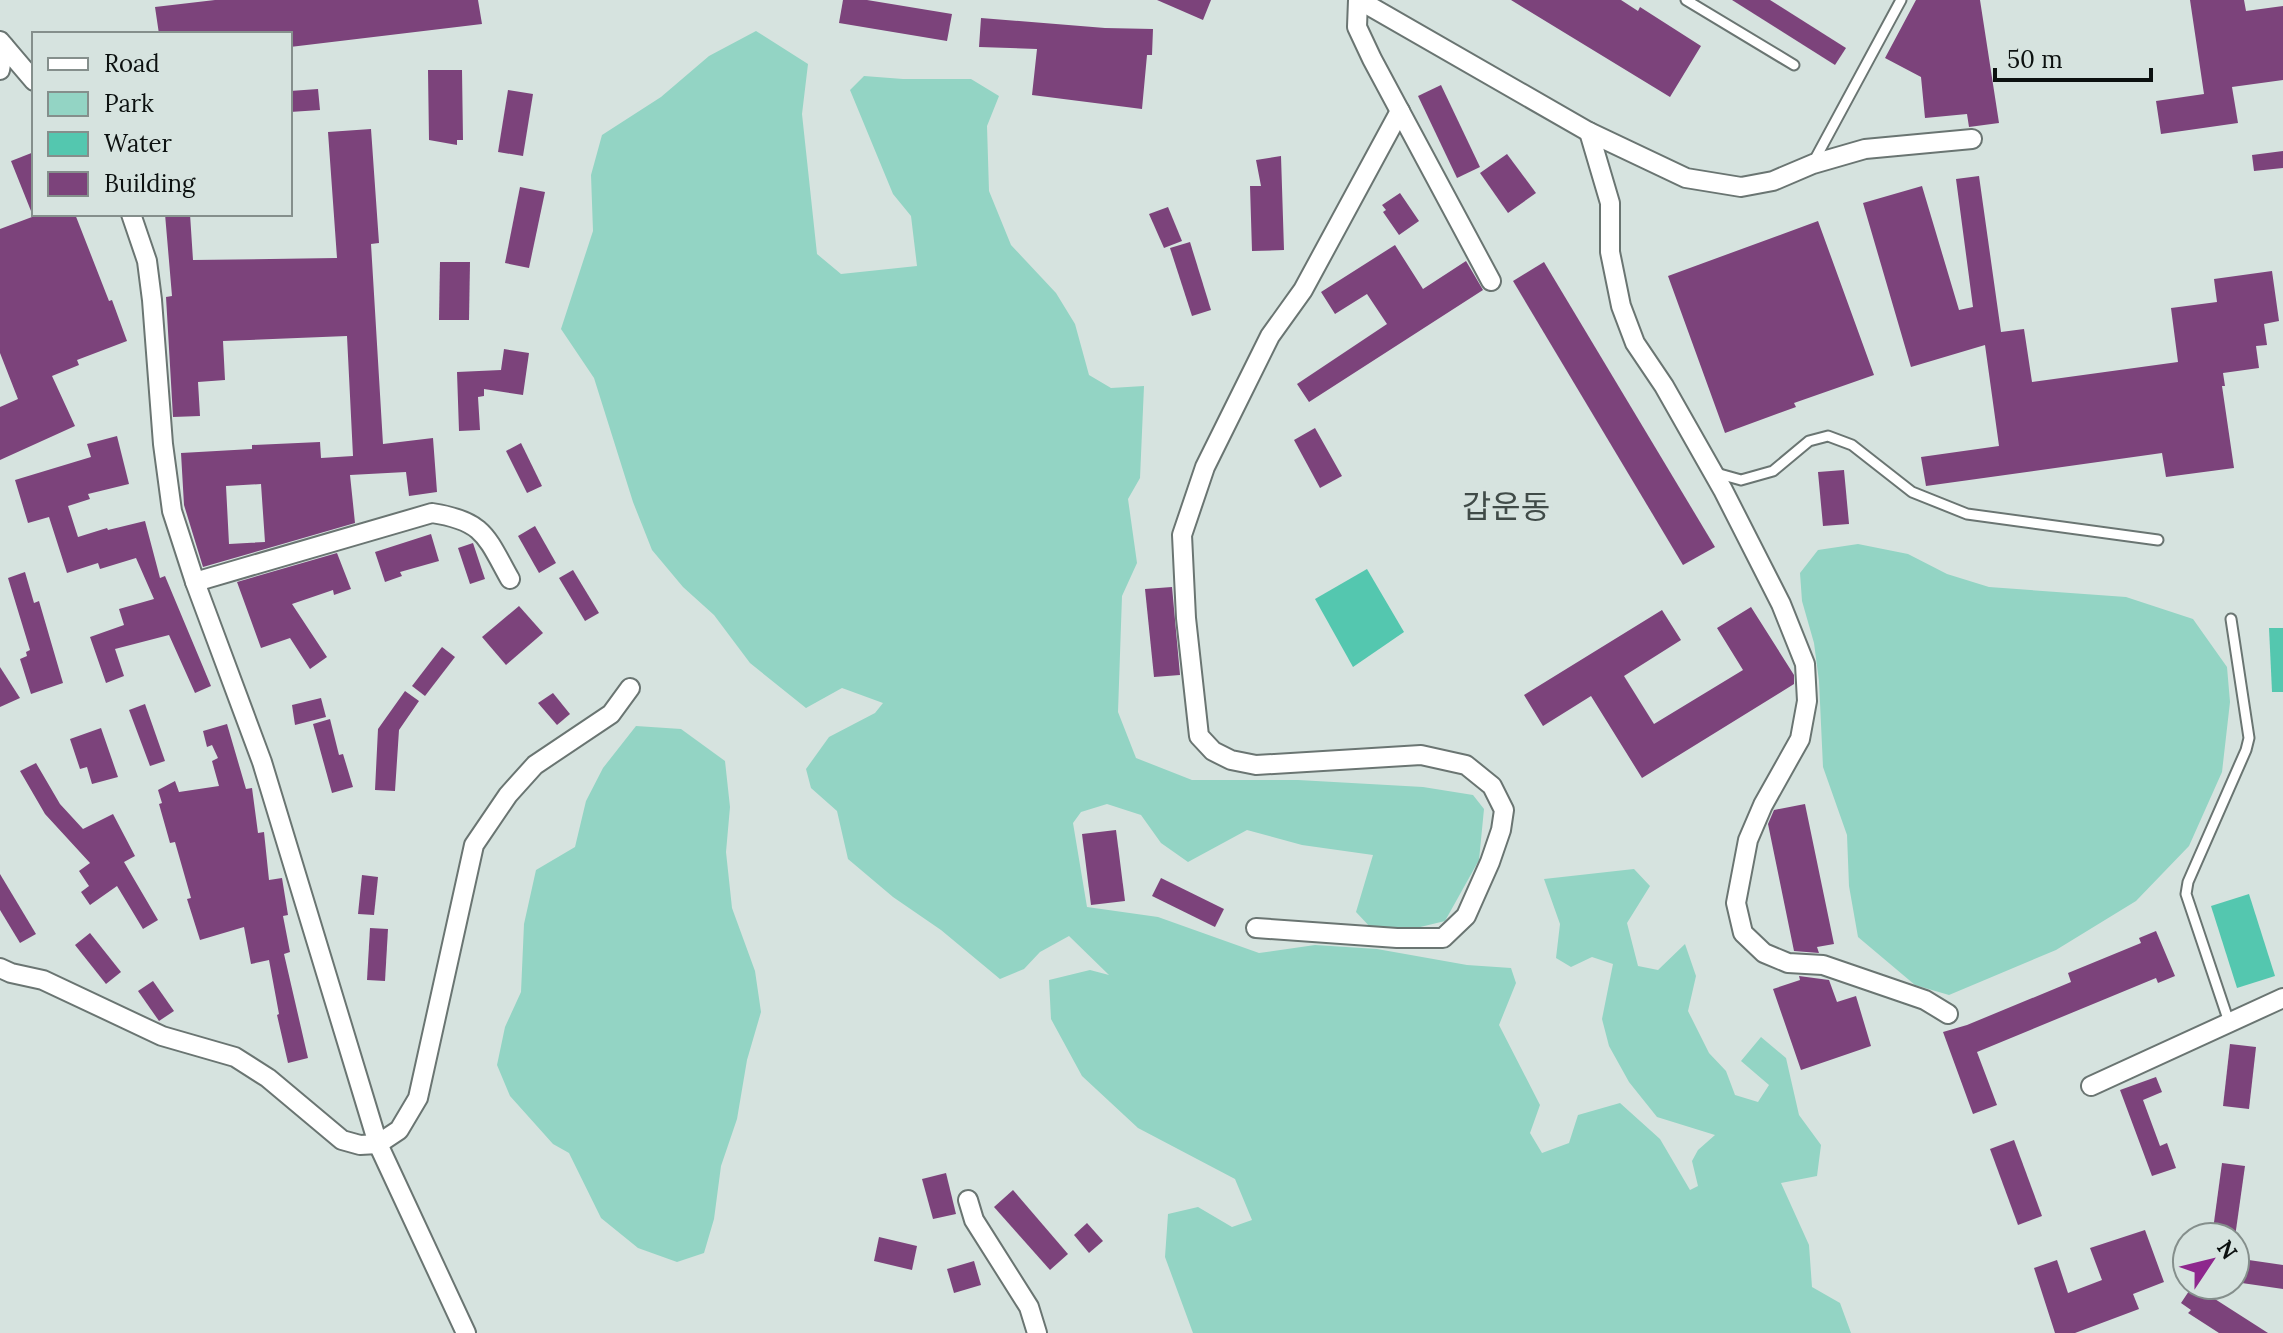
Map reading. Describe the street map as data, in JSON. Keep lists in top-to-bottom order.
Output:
{
  "districts": ["갑운동"],
  "legend": [
    "Road",
    "Park",
    "Water",
    "Building"
  ],
  "scale_bar": "50 m",
  "north": "top right"
}
